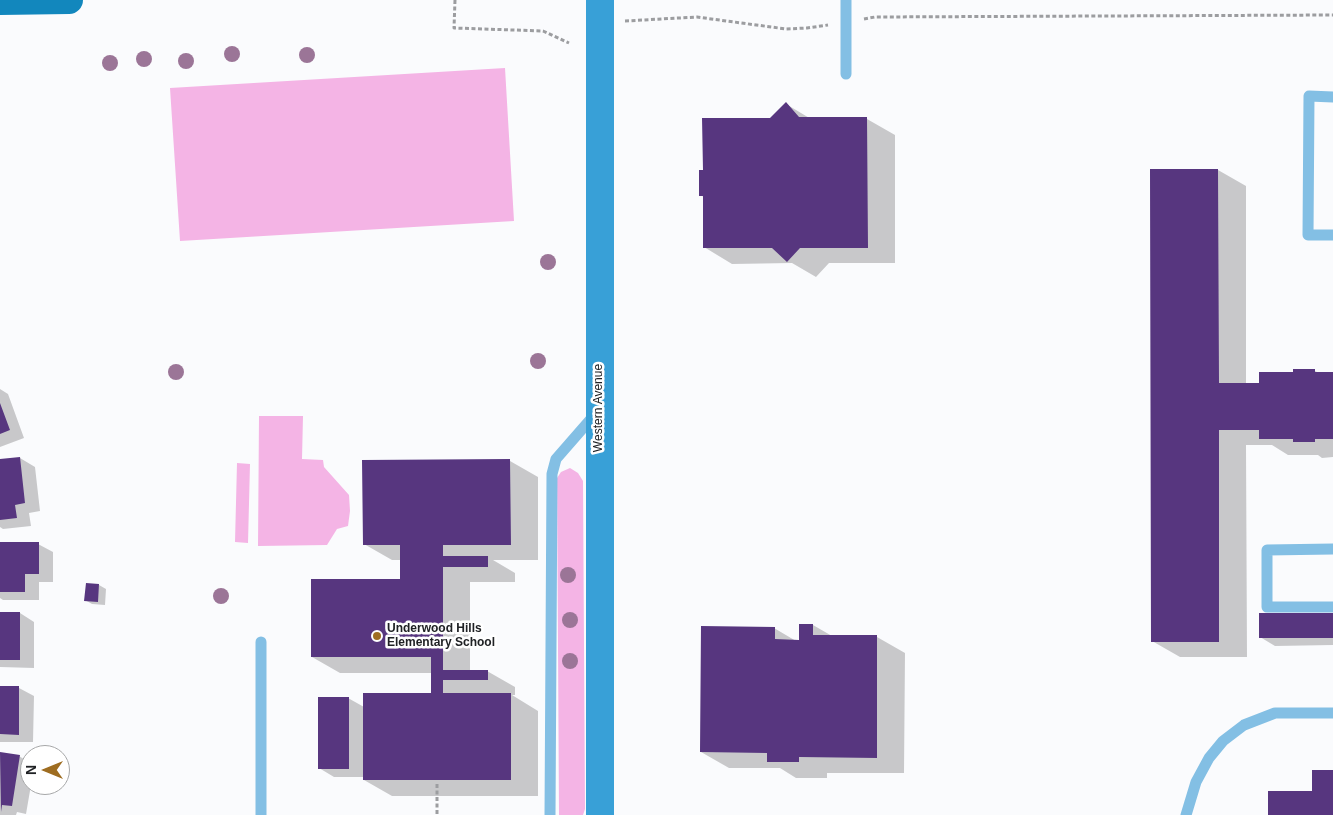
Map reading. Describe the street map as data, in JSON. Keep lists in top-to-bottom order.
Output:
{
  "streets": {
    "street": ["Western Avenue"]
  },
  "places": ["Underwood Hills Elementary School"],
  "north": "left"
}
